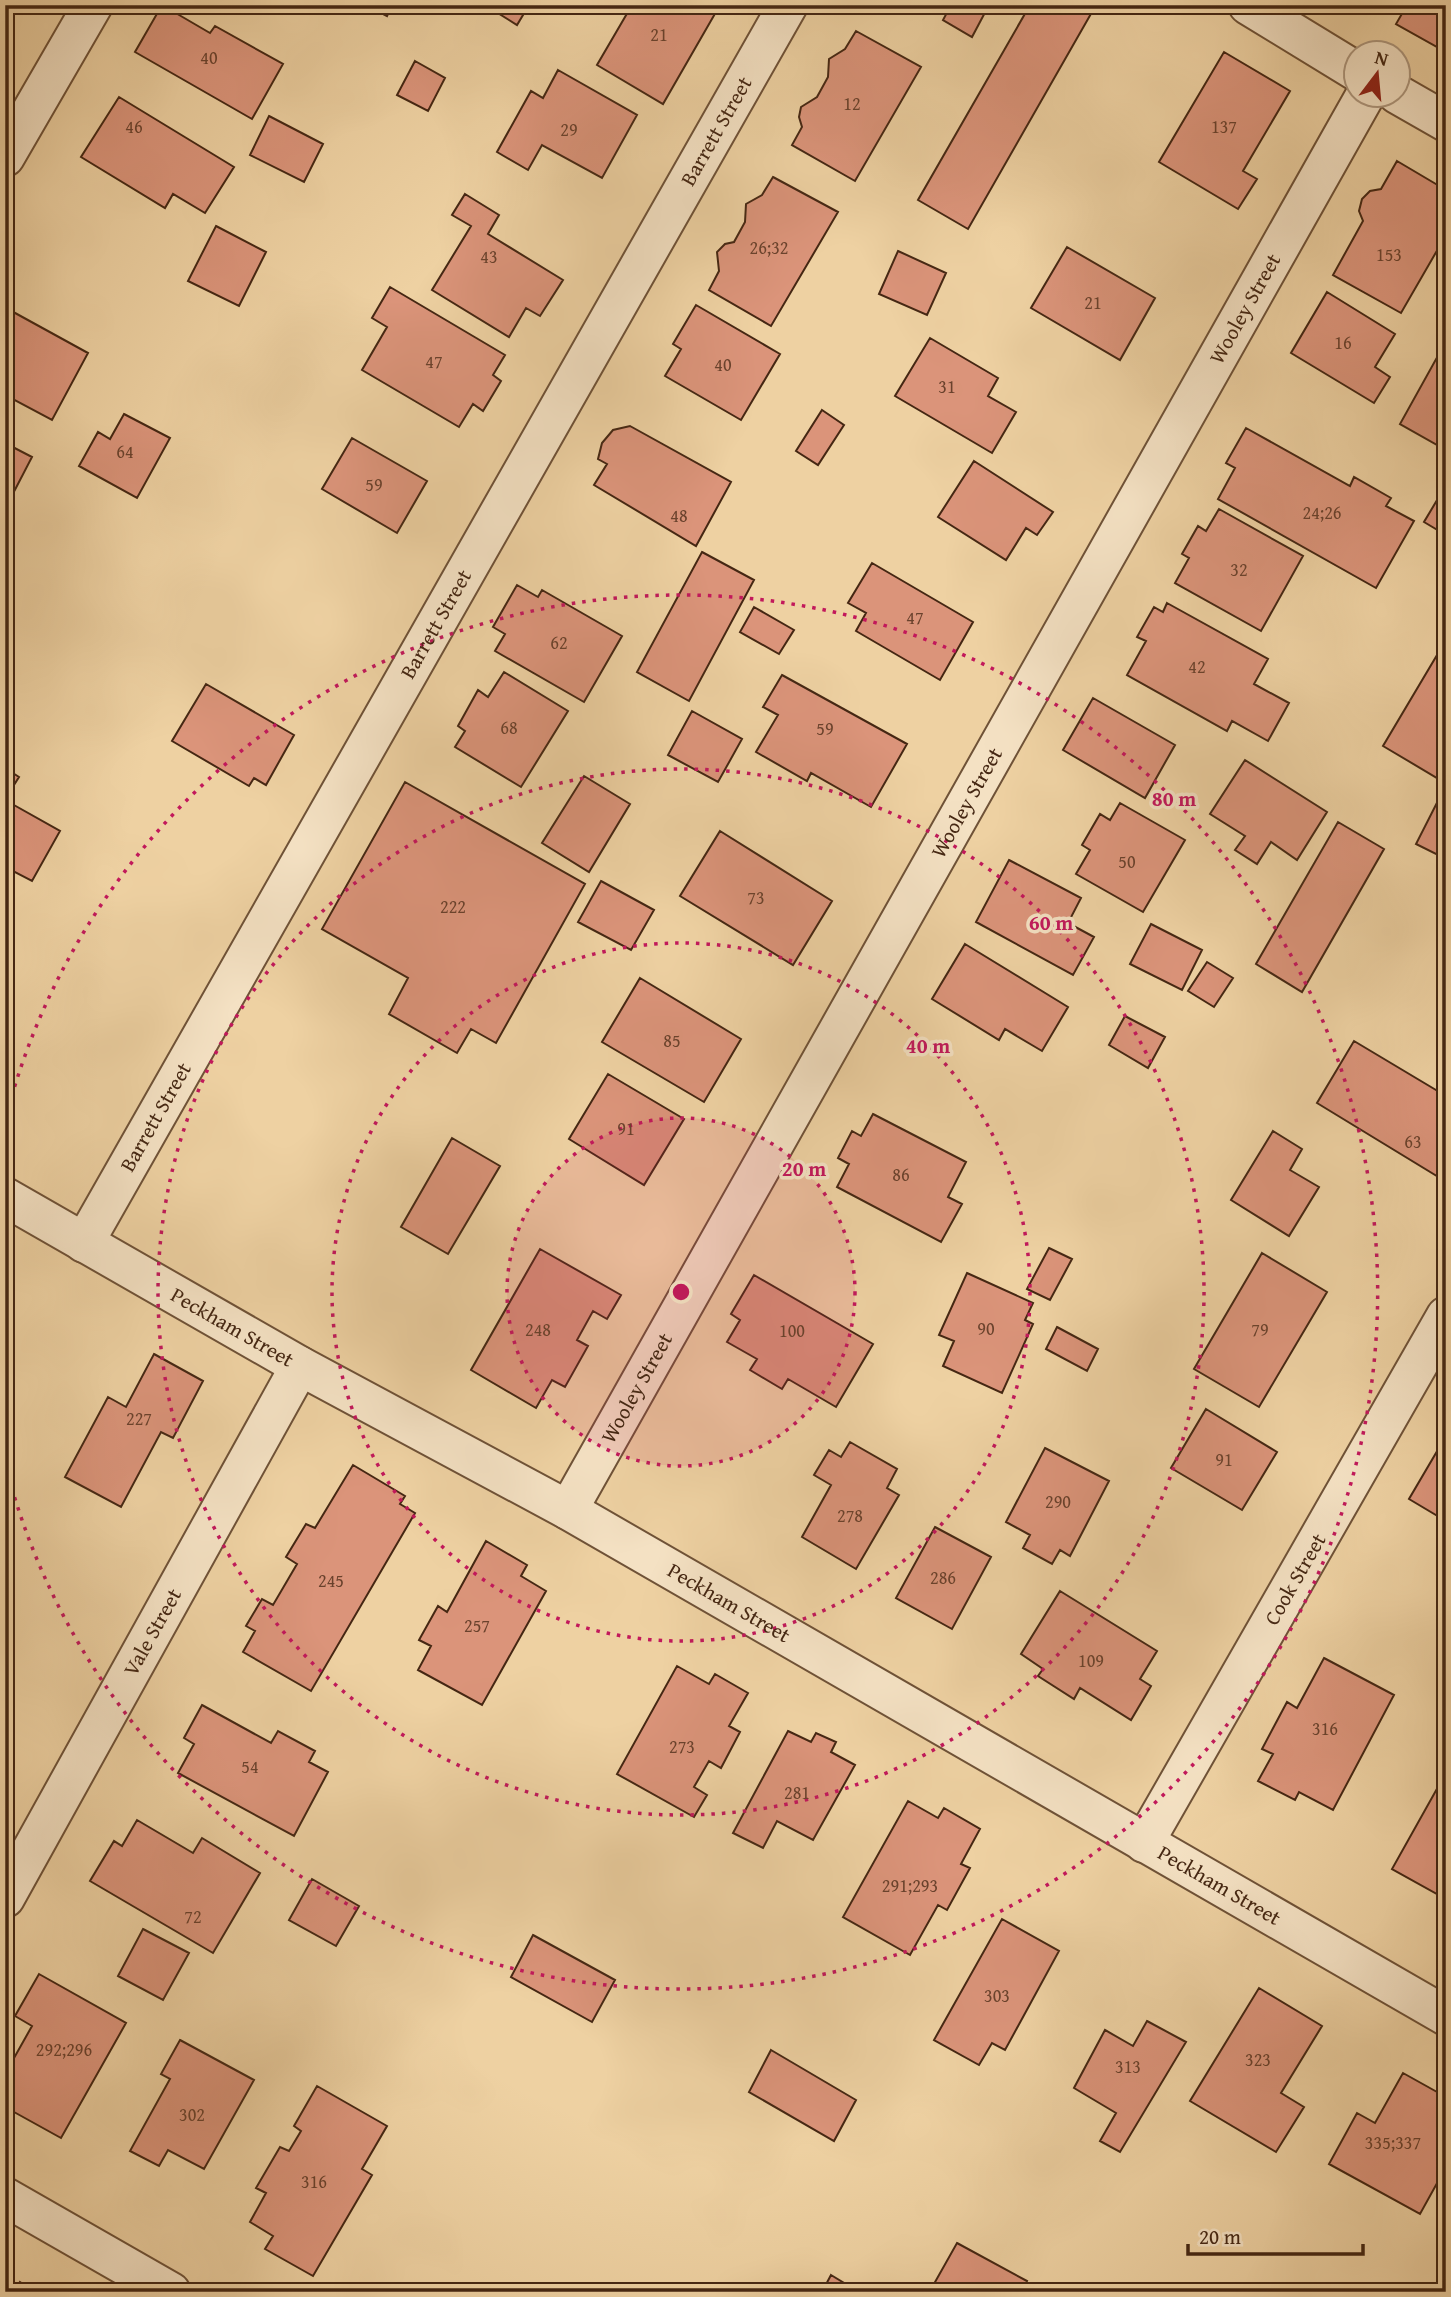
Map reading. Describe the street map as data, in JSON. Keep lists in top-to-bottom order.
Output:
{
  "streets": {
    "street": [
      "Barrett Street",
      "Wooley Street",
      "Peckham Street",
      "Cook Street",
      "Vale Street"
    ]
  },
  "crossings": [
    ["Barrett Street", "Peckham Street"],
    ["Wooley Street", "Peckham Street"],
    ["Peckham Street", "Cook Street"],
    ["Peckham Street", "Vale Street"]
  ],
  "house_numbers": [
    "21",
    "40",
    "12",
    "46",
    "137",
    "29",
    "26;32",
    "153",
    "43",
    "21",
    "16",
    "47",
    "40",
    "31",
    "64",
    "59",
    "24;26",
    "48",
    "32",
    "47",
    "62",
    "42",
    "68",
    "59",
    "50",
    "73",
    "222",
    "85",
    "91",
    "63",
    "86",
    "90",
    "248",
    "79",
    "100",
    "227",
    "91",
    "290",
    "278",
    "286",
    "245",
    "257",
    "109",
    "316",
    "273",
    "54",
    "281",
    "291;293",
    "72",
    "303",
    "292;296",
    "323",
    "313",
    "302",
    "335;337",
    "316"
  ],
  "scale_bar": "20 m",
  "north": "top",
  "rings": [
    "80 m",
    "60 m",
    "40 m",
    "20 m"
  ]
}
